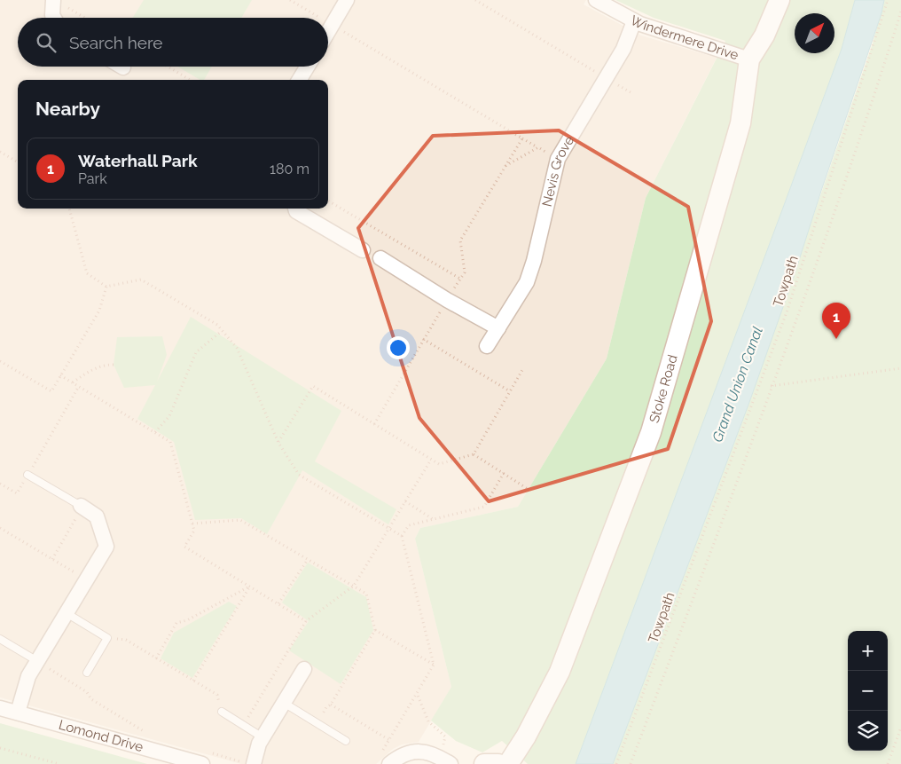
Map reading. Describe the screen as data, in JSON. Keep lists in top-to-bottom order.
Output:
{
  "streets": {
    "street": [
      "Windermere Drive",
      "Nevis Grove",
      "Stoke Road",
      "Lomond Drive"
    ],
    "path": ["Towpath"]
  },
  "crossings": [
    ["Windermere Drive", "Nevis Grove"],
    ["Windermere Drive", "Stoke Road"]
  ],
  "water": ["Grand Union Canal"],
  "north": "top right",
  "page": {
    "search": "Search here",
    "heading": "Nearby",
    "list": [
      {
        "mark": "1",
        "name": "Waterhall Park",
        "note": "Park",
        "value": "180 m"
      }
    ],
    "pins": "1",
    "map_buttons": ["+", "−"]
  }
}
